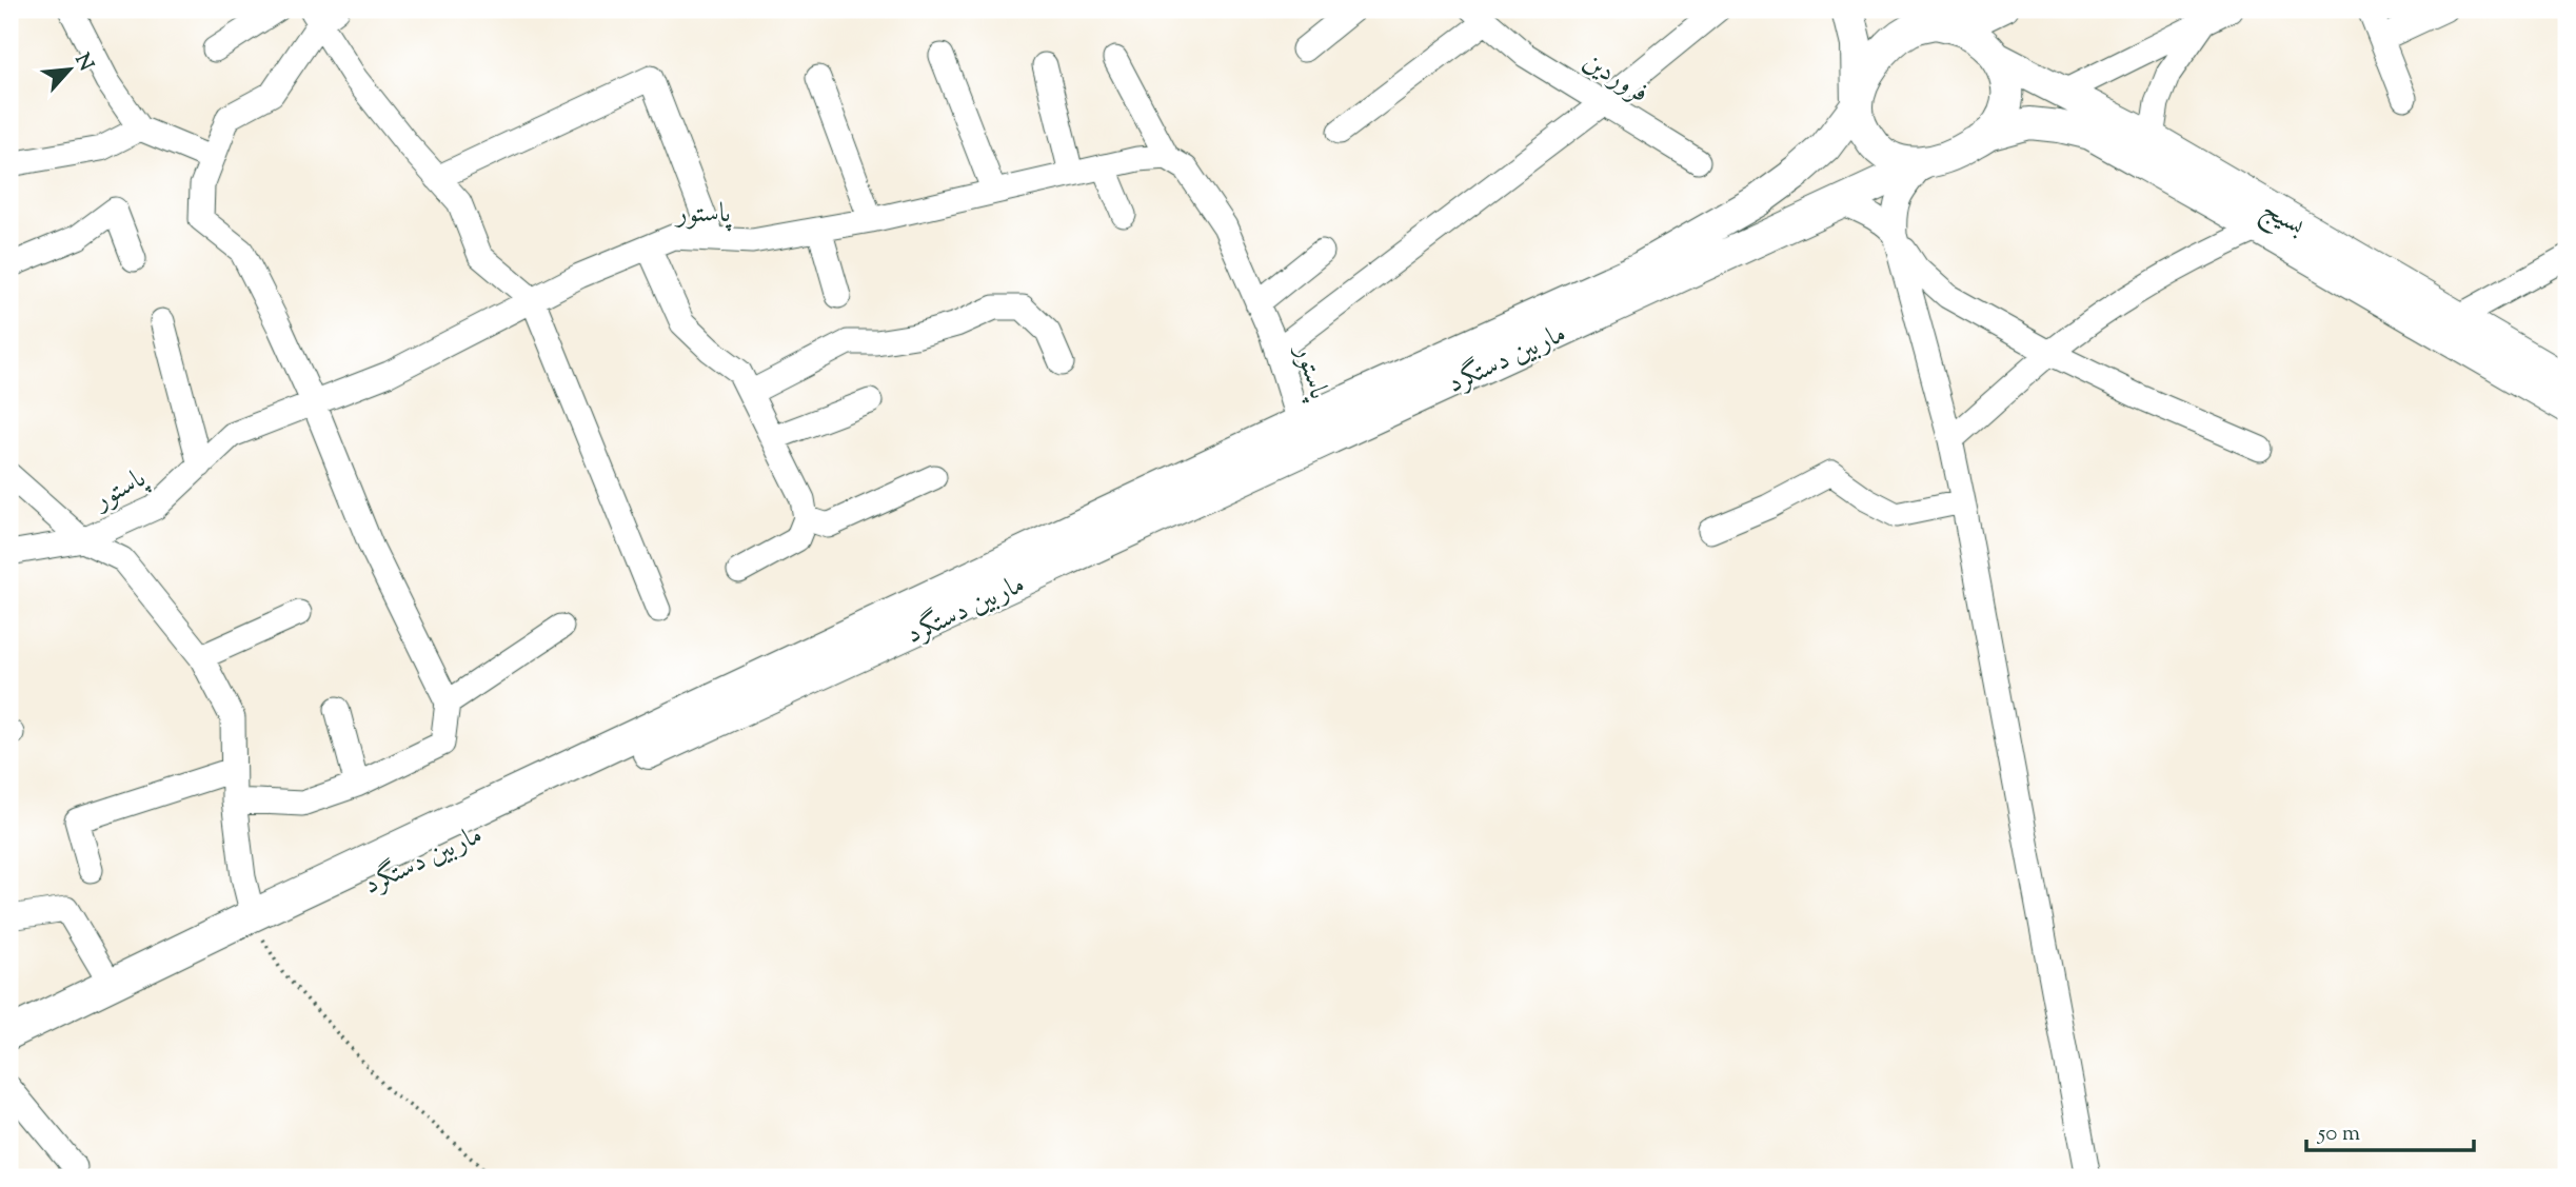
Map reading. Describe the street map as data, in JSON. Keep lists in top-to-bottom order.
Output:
{
  "streets": {
    "main road": ["بسیج", "ماربین دستگرد"],
    "street": ["فروردین", "پاستور"]
  },
  "crossings": [
    ["پاستور", "ماربین دستگرد"],
    ["بسیج", "ماربین دستگرد"]
  ],
  "scale_bar": "50 m",
  "north": "top right"
}
